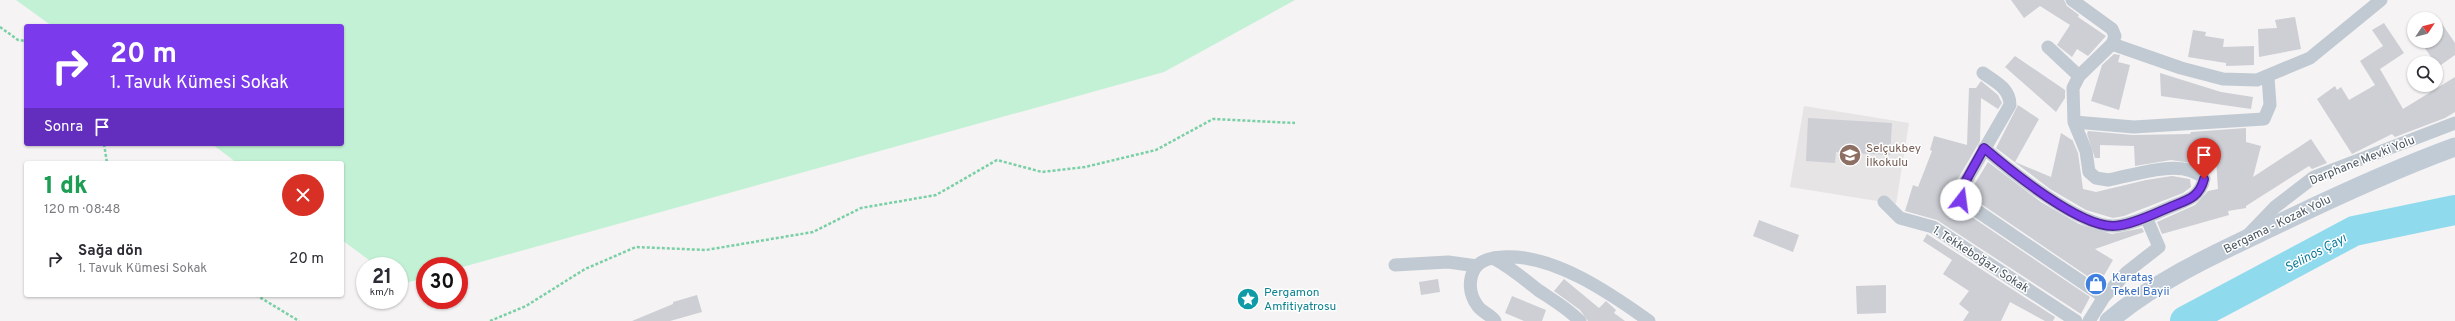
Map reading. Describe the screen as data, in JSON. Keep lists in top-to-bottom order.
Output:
{
  "streets": {
    "main road": ["Bergama - Kozak Yolu"],
    "street": ["Darphane Mevki Yolu", "1. Tekkeboğazı Sokak"]
  },
  "crossings": [
    ["Darphane Mevki Yolu", "Bergama - Kozak Yolu"]
  ],
  "water": ["Selinos Çayı"],
  "places": {
    "school or university": ["Selçukbey İlkokulu"],
    "shop": ["Karataş Tekel Bayii"],
    "place": ["Pergamon Amfitiyatrosu"]
  },
  "north": "top right",
  "page": {
    "turn": ["20 m", "1. Tavuk Kümesi Sokak"],
    "then": "Sonra",
    "heading": ["1 dk", "120 m · 08:48"],
    "list": [
      {
        "name": "Sağa dön",
        "note": "1. Tavuk Kümesi Sokak",
        "value": "20 m"
      }
    ],
    "speed": "21 km/h",
    "limit": "30"
  }
}
